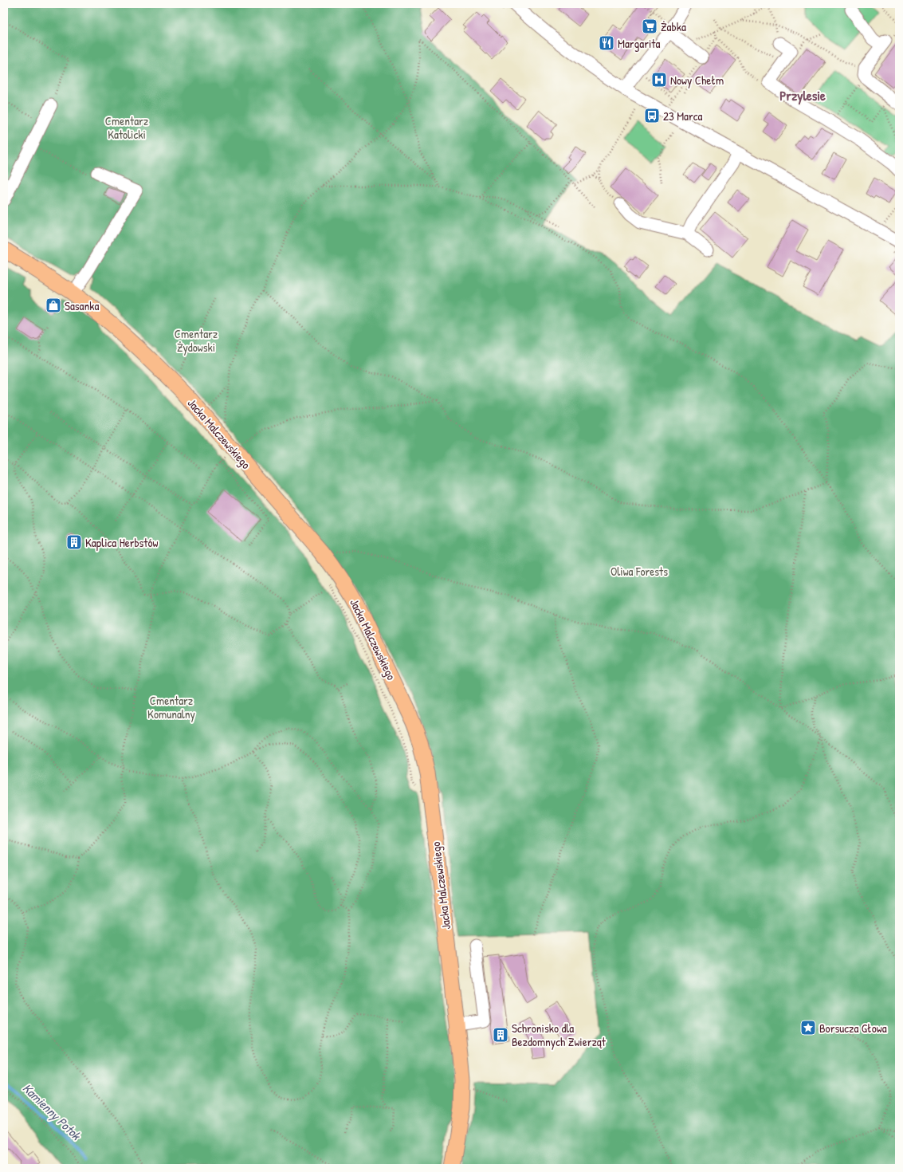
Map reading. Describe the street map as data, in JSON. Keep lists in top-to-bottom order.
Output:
{
  "streets": {
    "main road": ["Jacka Malczewskiego"]
  },
  "districts": ["Przylesie"],
  "water": ["Kamienny Potok"],
  "parks": [
    "Cmentarz Katolicki",
    "Cmentarz Żydowski",
    "Oliwa Forests",
    "Cmentarz Komunalny"
  ],
  "places": {
    "supermarket": ["Żabka"],
    "restaurant": ["Margarita"],
    "hospital": ["Nowy Chełm"],
    "bus stop": ["23 Marca"],
    "shop": ["Sasanka"],
    "building": ["Kaplica Herbstów", "Schronisko dla Bezdomnych Zwierząt"],
    "place": ["Borsucza Głowa"]
  }
}
